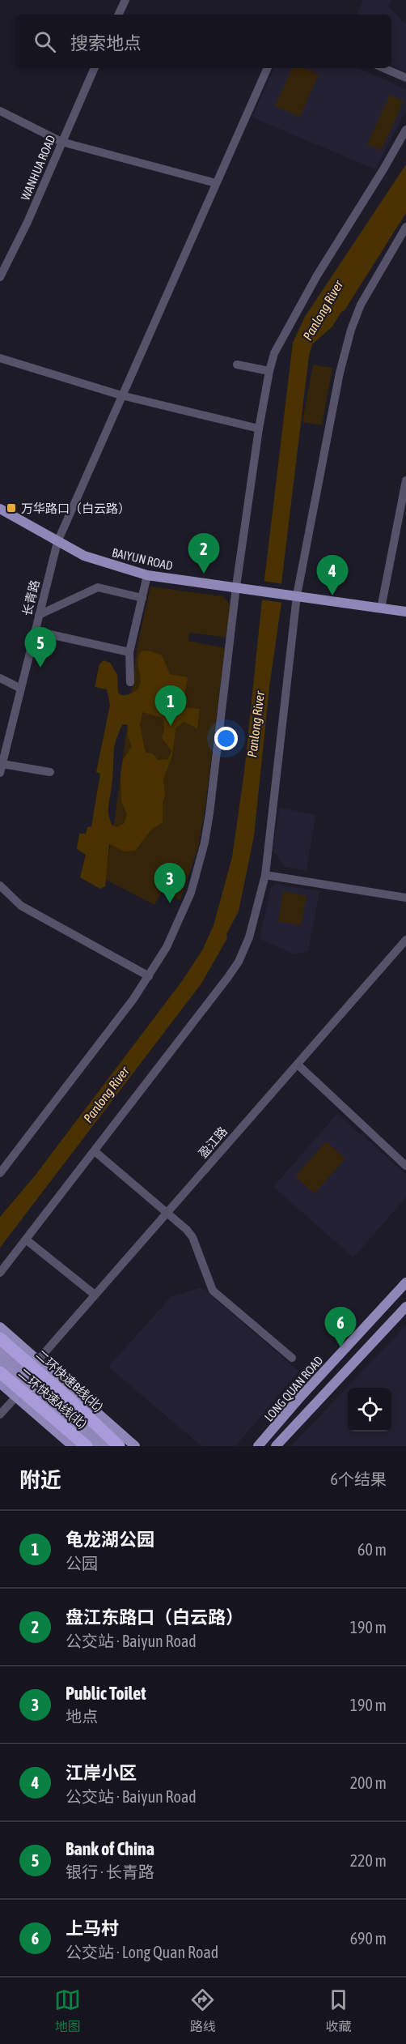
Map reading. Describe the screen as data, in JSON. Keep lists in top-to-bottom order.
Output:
{
  "streets": {
    "highway": ["二环快速B线(北)", "二环快速A线(北)"],
    "main road": ["BAIYUN ROAD", "LONG QUAN ROAD"],
    "street": ["WANHUA ROAD", "长青路", "盈江路"]
  },
  "crossings": [
    ["BAIYUN ROAD", "长青路"]
  ],
  "water": ["Panlong River"],
  "places": {
    "transit": ["万华路口（白云路）"]
  },
  "page": {
    "search": "搜索地点",
    "pins": [
      "2",
      "4",
      "5",
      "1",
      "3",
      "6"
    ],
    "heading": ["附近", "6个结果"],
    "list": [
      {
        "mark": "1",
        "name": "龟龙湖公园",
        "note": "公园",
        "value": "60 m"
      },
      {
        "mark": "2",
        "name": "盘江东路口（白云路）",
        "note": "公交站 · Baiyun Road",
        "value": "190 m"
      },
      {
        "mark": "3",
        "name": "Public Toilet",
        "note": "地点",
        "value": "190 m"
      },
      {
        "mark": "4",
        "name": "江岸小区",
        "note": "公交站 · Baiyun Road",
        "value": "200 m"
      },
      {
        "mark": "5",
        "name": "Bank of China",
        "note": "银行 · 长青路",
        "value": "220 m"
      },
      {
        "mark": "6",
        "name": "上马村",
        "note": "公交站 · Long Quan Road",
        "value": "690 m"
      }
    ],
    "nav": ["地图", "路线", "收藏"]
  }
}
